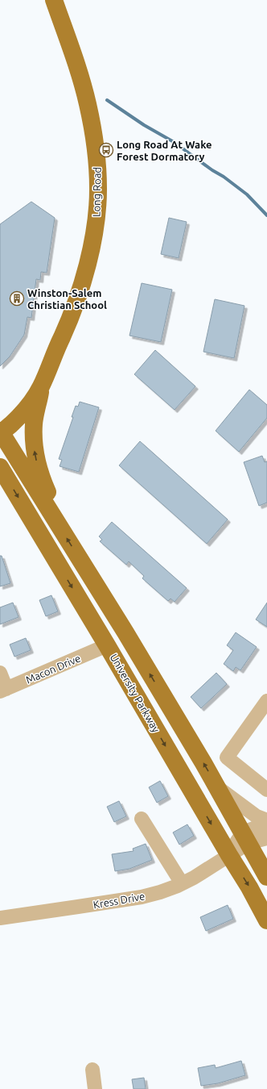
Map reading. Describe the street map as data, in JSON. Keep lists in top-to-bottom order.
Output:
{
  "streets": {
    "main road": ["Long Road", "University Parkway"],
    "street": ["Macon Drive", "Kress Drive"]
  },
  "crossings": [
    ["Long Road", "University Parkway"],
    ["Macon Drive", "University Parkway"],
    ["University Parkway", "Kress Drive"]
  ],
  "places": {
    "bus stop": ["Long Road At Wake Forest Dormatory"],
    "building": ["Winston-Salem Christian School"]
  }
}
